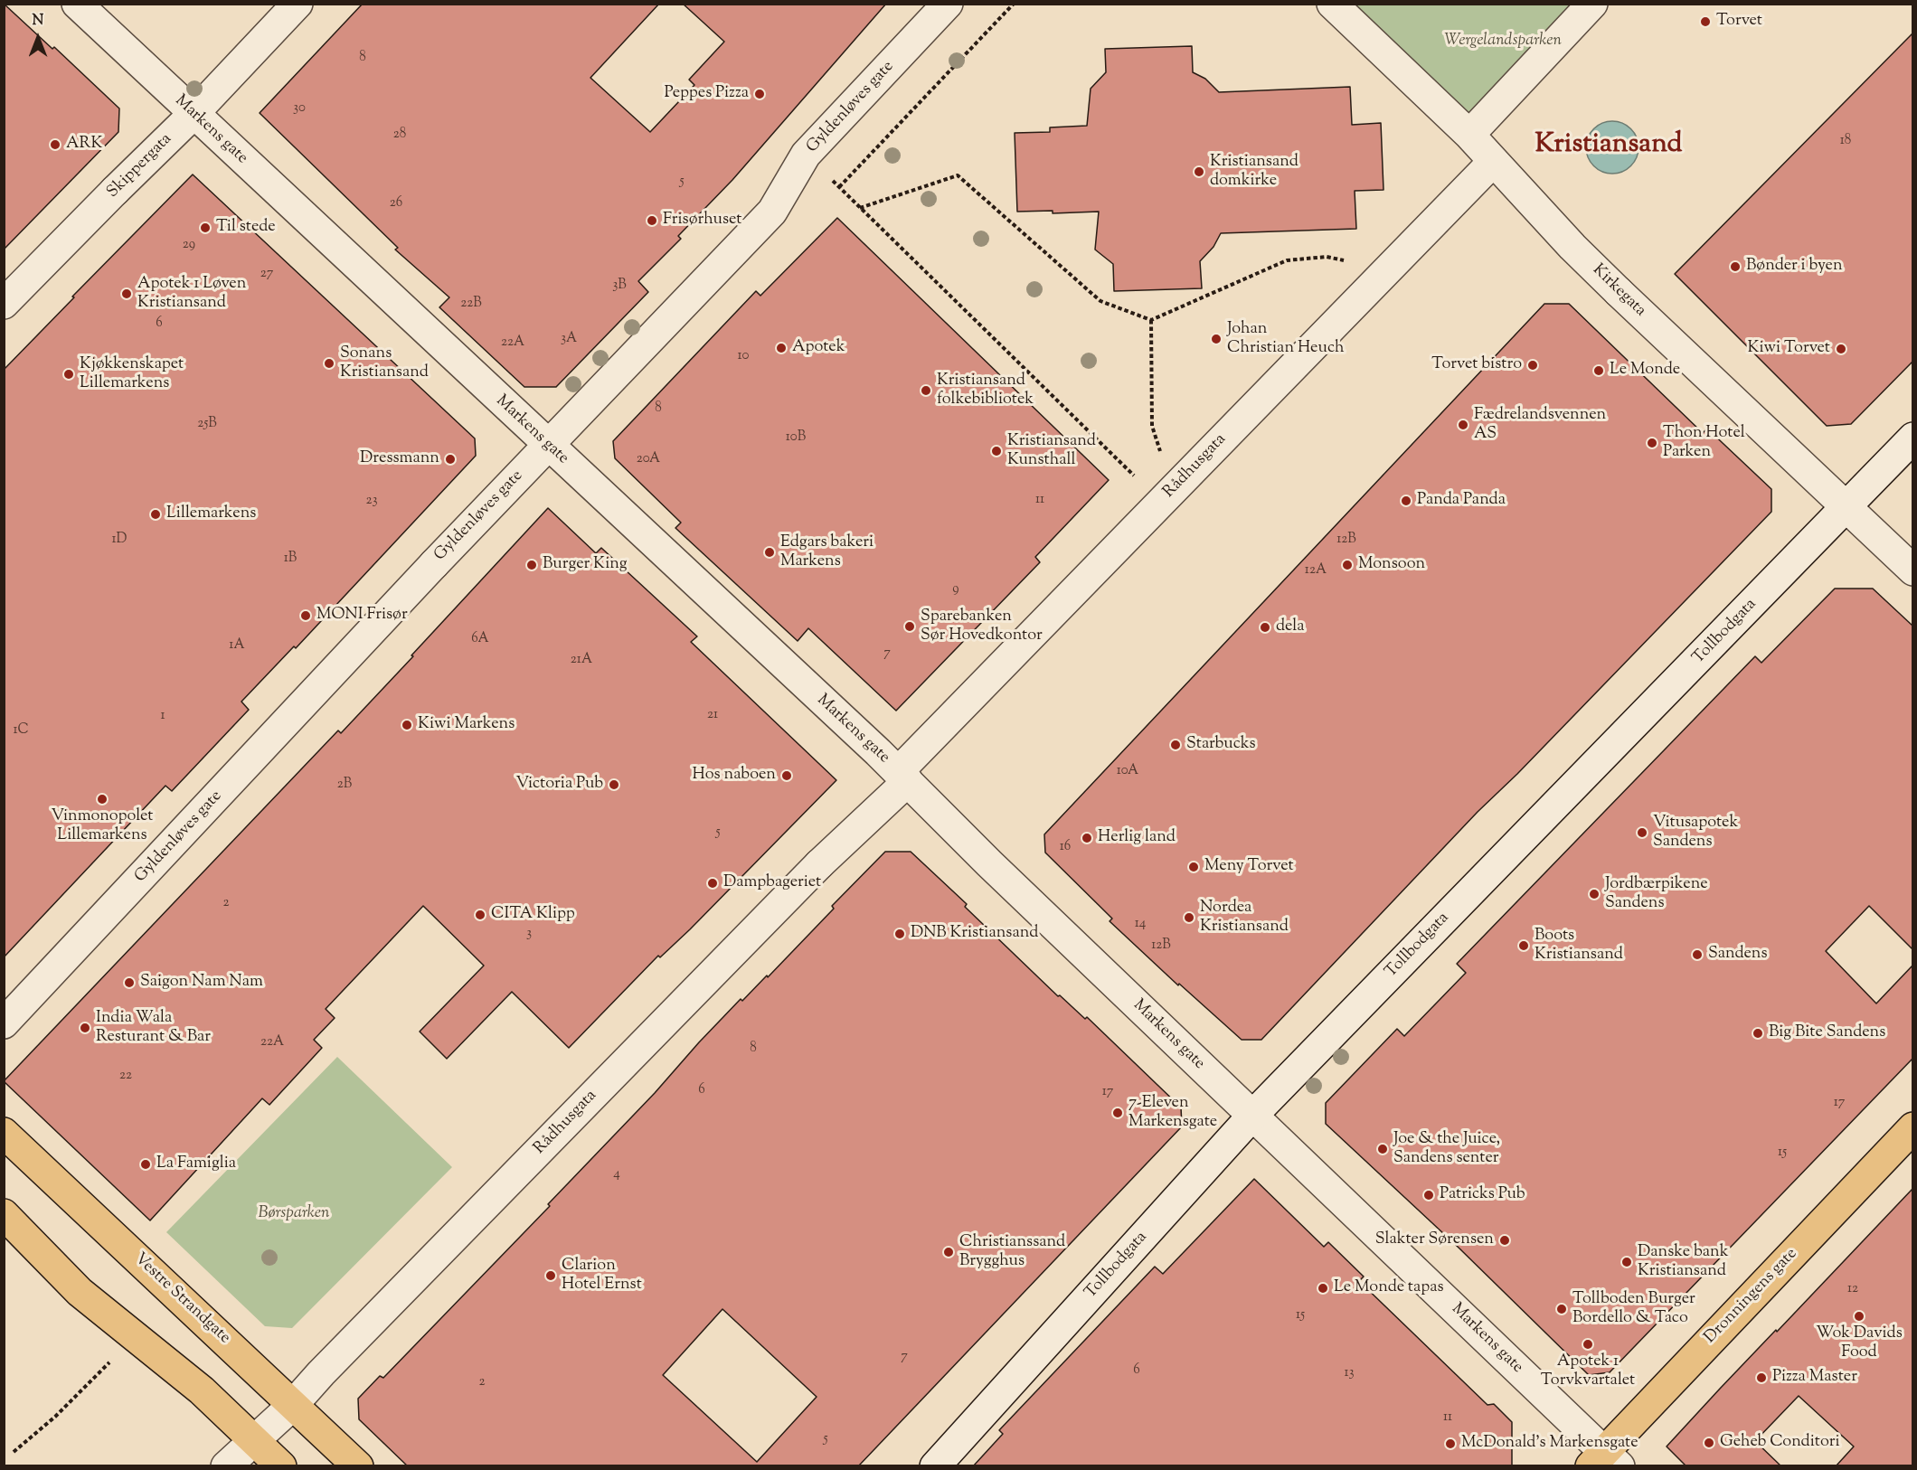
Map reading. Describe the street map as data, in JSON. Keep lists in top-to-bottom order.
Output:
{
  "streets": {
    "main road": ["Dronningens gate", "Vestre Strandgate"],
    "street": [
      "Gyldenløves gate",
      "Markens gate",
      "Skippergata",
      "Kirkegata",
      "Rådhusgata",
      "Tollbodgata"
    ]
  },
  "crossings": [
    ["Gyldenløves gate", "Markens gate"],
    ["Markens gate", "Skippergata"],
    ["Markens gate", "Rådhusgata"],
    ["Markens gate", "Tollbodgata"],
    ["Markens gate", "Dronningens gate"],
    ["Kirkegata", "Rådhusgata"],
    ["Kirkegata", "Tollbodgata"],
    ["Rådhusgata", "Vestre Strandgate"]
  ],
  "districts": ["Kristiansand"],
  "parks": ["Wergelandsparken", "Børsparken"],
  "places": [
    "Torvet",
    "Peppes Pizza",
    "ARK",
    "Kristiansand domkirke",
    "Frisørhuset",
    "Til stede",
    "Bønder i byen",
    "Apotek 1 Løven Kristiansand",
    "Johan Christian Heuch",
    "Apotek",
    "Kiwi Torvet",
    "Sonans Kristiansand",
    "Torvet bistro",
    "Le Monde",
    "Kjøkkenskapet Lillemarkens",
    "Kristiansand folkebibliotek",
    "Fædrelandsvennen AS",
    "Thon Hotel Parken",
    "Kristiansand Kunsthall",
    "Dressmann",
    "Panda Panda",
    "Lillemarkens",
    "Edgars bakeri Markens",
    "Burger King",
    "Monsoon",
    "MONI Frisør",
    "Sparebanken Sør Hovedkontor",
    "dela",
    "Kiwi Markens",
    "Starbucks",
    "Hos naboen",
    "Victoria Pub",
    "Vinmonopolet Lillemarkens",
    "Vitusapotek Sandens",
    "Herlig land",
    "Meny Torvet",
    "Dampbageriet",
    "Jordbærpikene Sandens",
    "CITA Klipp",
    "Nordea Kristiansand",
    "DNB Kristiansand",
    "Boots Kristiansand",
    "Sandens",
    "Saigon Nam Nam",
    "India Wala Resturant & Bar",
    "Big Bite Sandens",
    "7-Eleven Markensgate",
    "Joe & the Juice, Sandens senter",
    "La Famiglia",
    "Patricks Pub",
    "Slakter Sørensen",
    "Christianssand Brygghus",
    "Danske bank Kristiansand",
    "Clarion Hotel Ernst",
    "Le Monde tapas",
    "Tollboden Burger Bordello & Taco",
    "Wok Davids Food",
    "Apotek 1 Torvkvartalet",
    "Pizza Master",
    "Geheb Conditori",
    "McDonald's Markensgate"
  ],
  "house_numbers": [
    "8",
    "30",
    "28",
    "18",
    "5",
    "26",
    "29",
    "27",
    "3B",
    "22B",
    "6",
    "3A",
    "22A",
    "10",
    "8",
    "25B",
    "10B",
    "20A",
    "11",
    "23",
    "1D",
    "12B",
    "1B",
    "12A",
    "9",
    "6A",
    "1A",
    "7",
    "21A",
    "21",
    "1",
    "1C",
    "10A",
    "2B",
    "5",
    "16",
    "2",
    "14",
    "3",
    "12B",
    "22A",
    "8",
    "22",
    "6",
    "17",
    "17",
    "15",
    "4",
    "12",
    "15",
    "7",
    "6",
    "13",
    "2",
    "11",
    "5"
  ],
  "north": "top"
}
